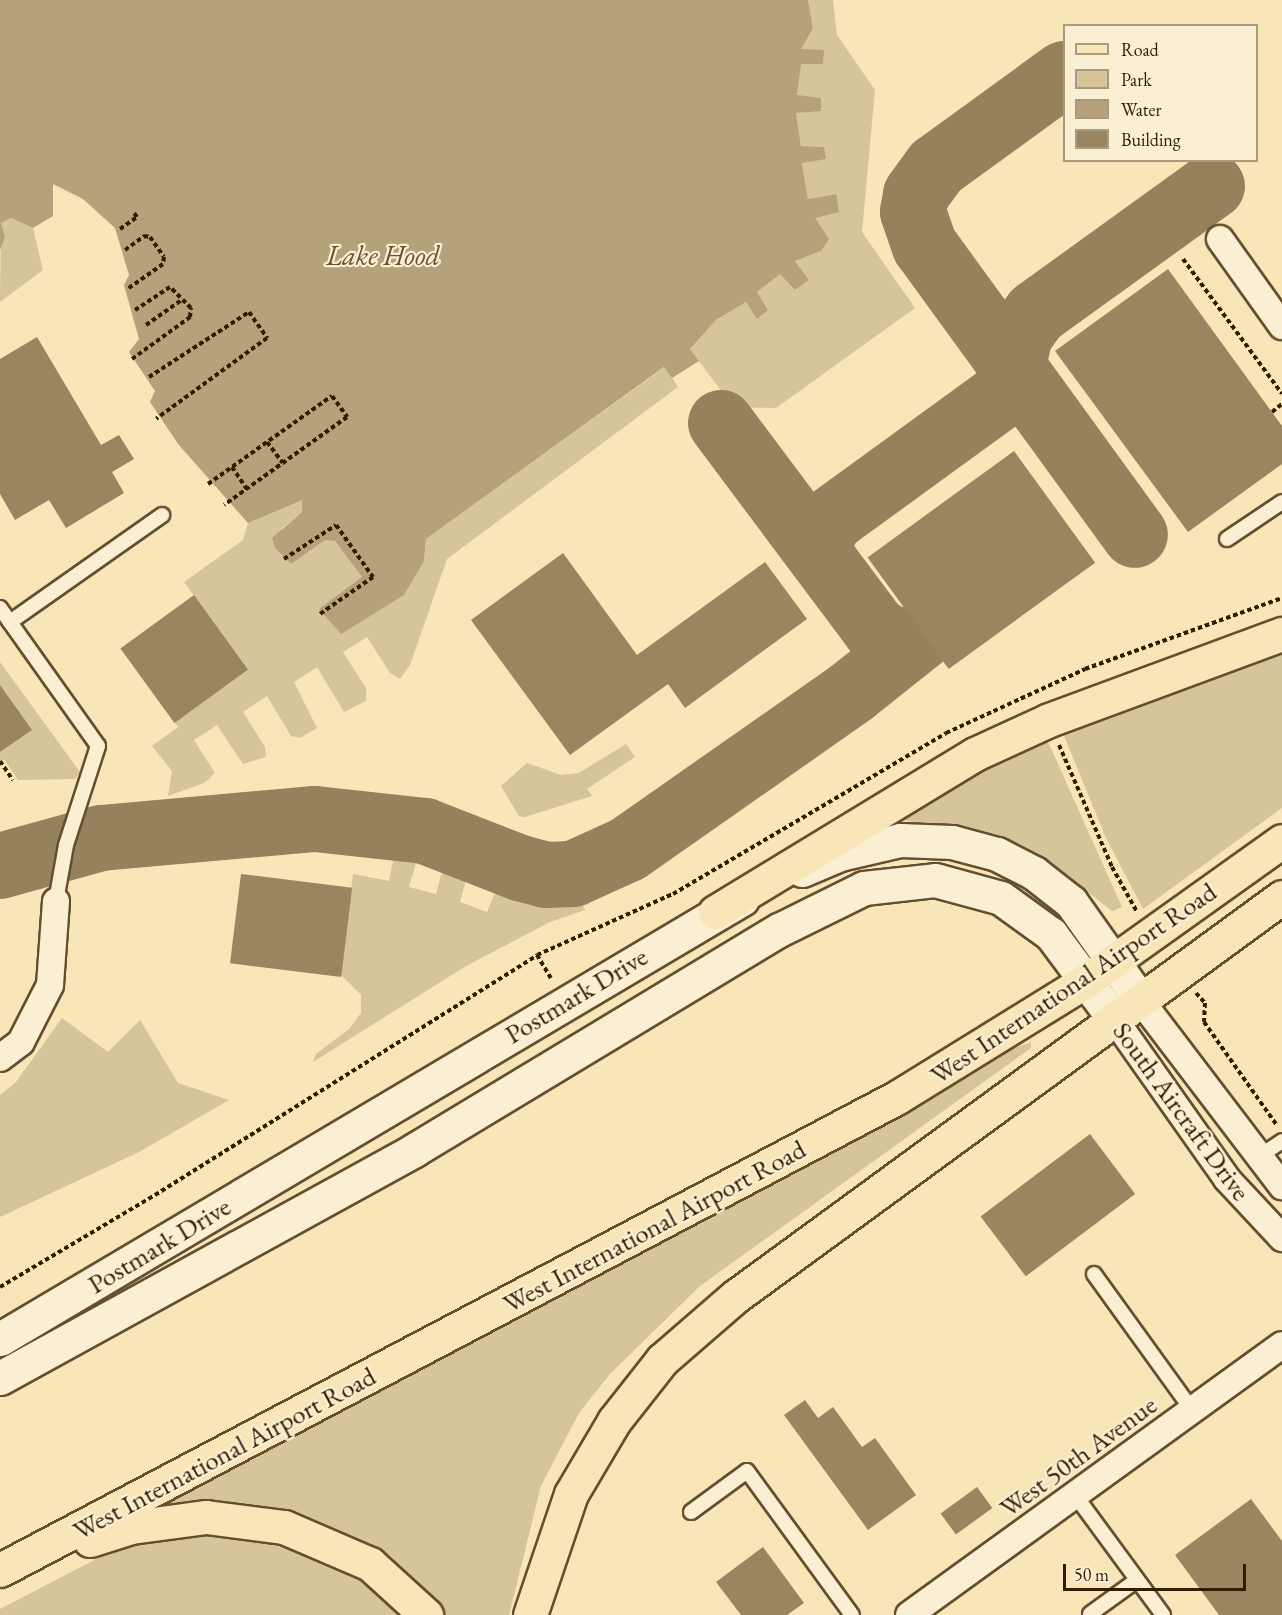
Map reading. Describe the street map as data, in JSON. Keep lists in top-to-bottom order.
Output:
{
  "streets": {
    "main road": ["West International Airport Road"],
    "street": ["Postmark Drive", "South Aircraft Drive", "West 50th Avenue"]
  },
  "crossings": [
    ["West International Airport Road", "Postmark Drive"],
    ["West International Airport Road", "South Aircraft Drive"],
    ["Postmark Drive", "South Aircraft Drive"]
  ],
  "water": ["Lake Hood"],
  "legend": [
    "Road",
    "Park",
    "Water",
    "Building"
  ],
  "scale_bar": "50 m"
}
